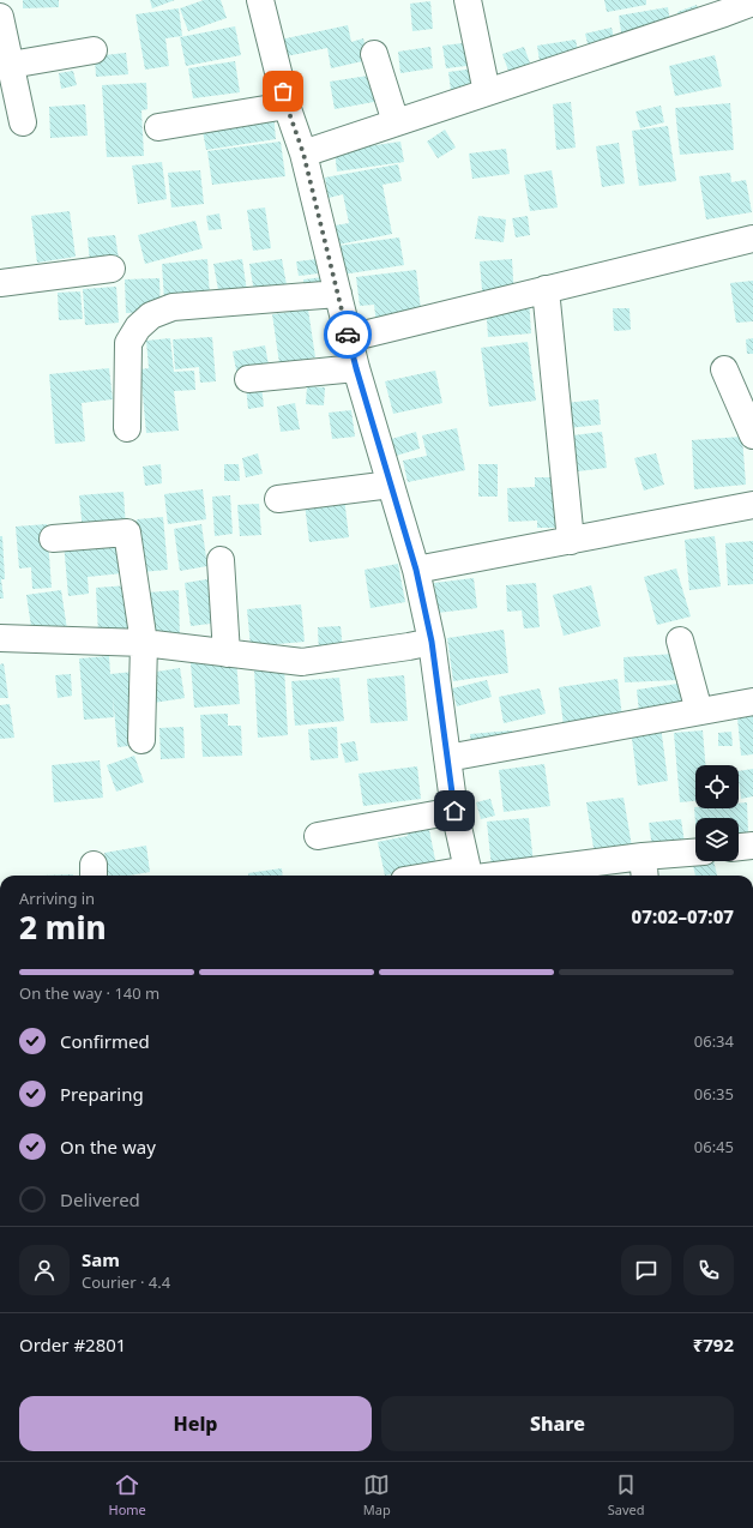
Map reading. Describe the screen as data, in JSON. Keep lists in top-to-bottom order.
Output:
{
  "page": {
    "heading": ["2 min", "Arriving in", "07:02–07:07"],
    "panel": [
      "Sam",
      "Courier · 4.4",
      "Order #2801",
      "₹792"
    ],
    "bar": "On the way · 140 m",
    "list": [
      ["Confirmed", "06:34"],
      ["Preparing", "06:35"],
      ["On the way", "06:45"],
      "Delivered"
    ],
    "buttons": ["Help", "Share"],
    "tabs": ["Home", "Map", "Saved"]
  }
}
